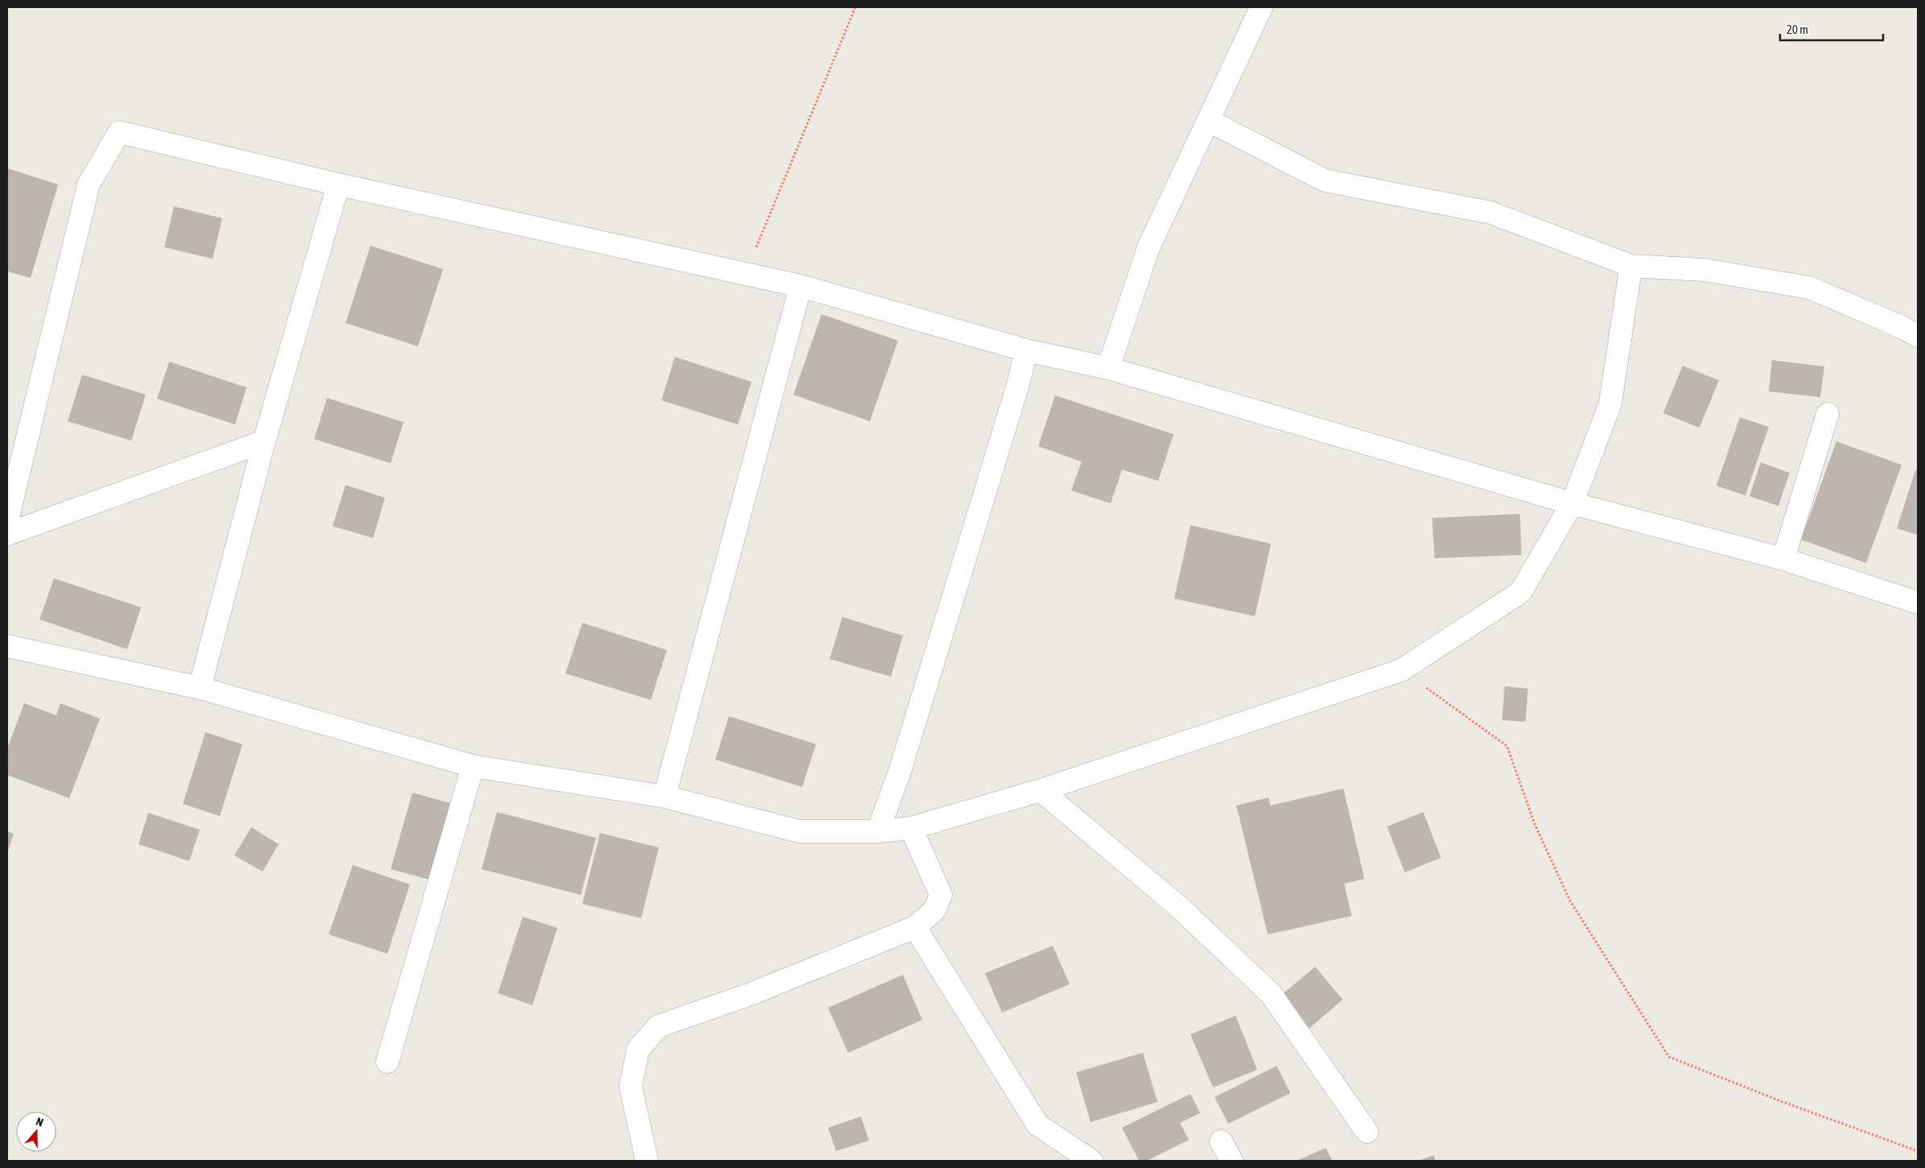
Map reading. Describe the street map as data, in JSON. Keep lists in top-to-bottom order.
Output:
{
  "scale_bar": "20 m",
  "north": "top"
}
